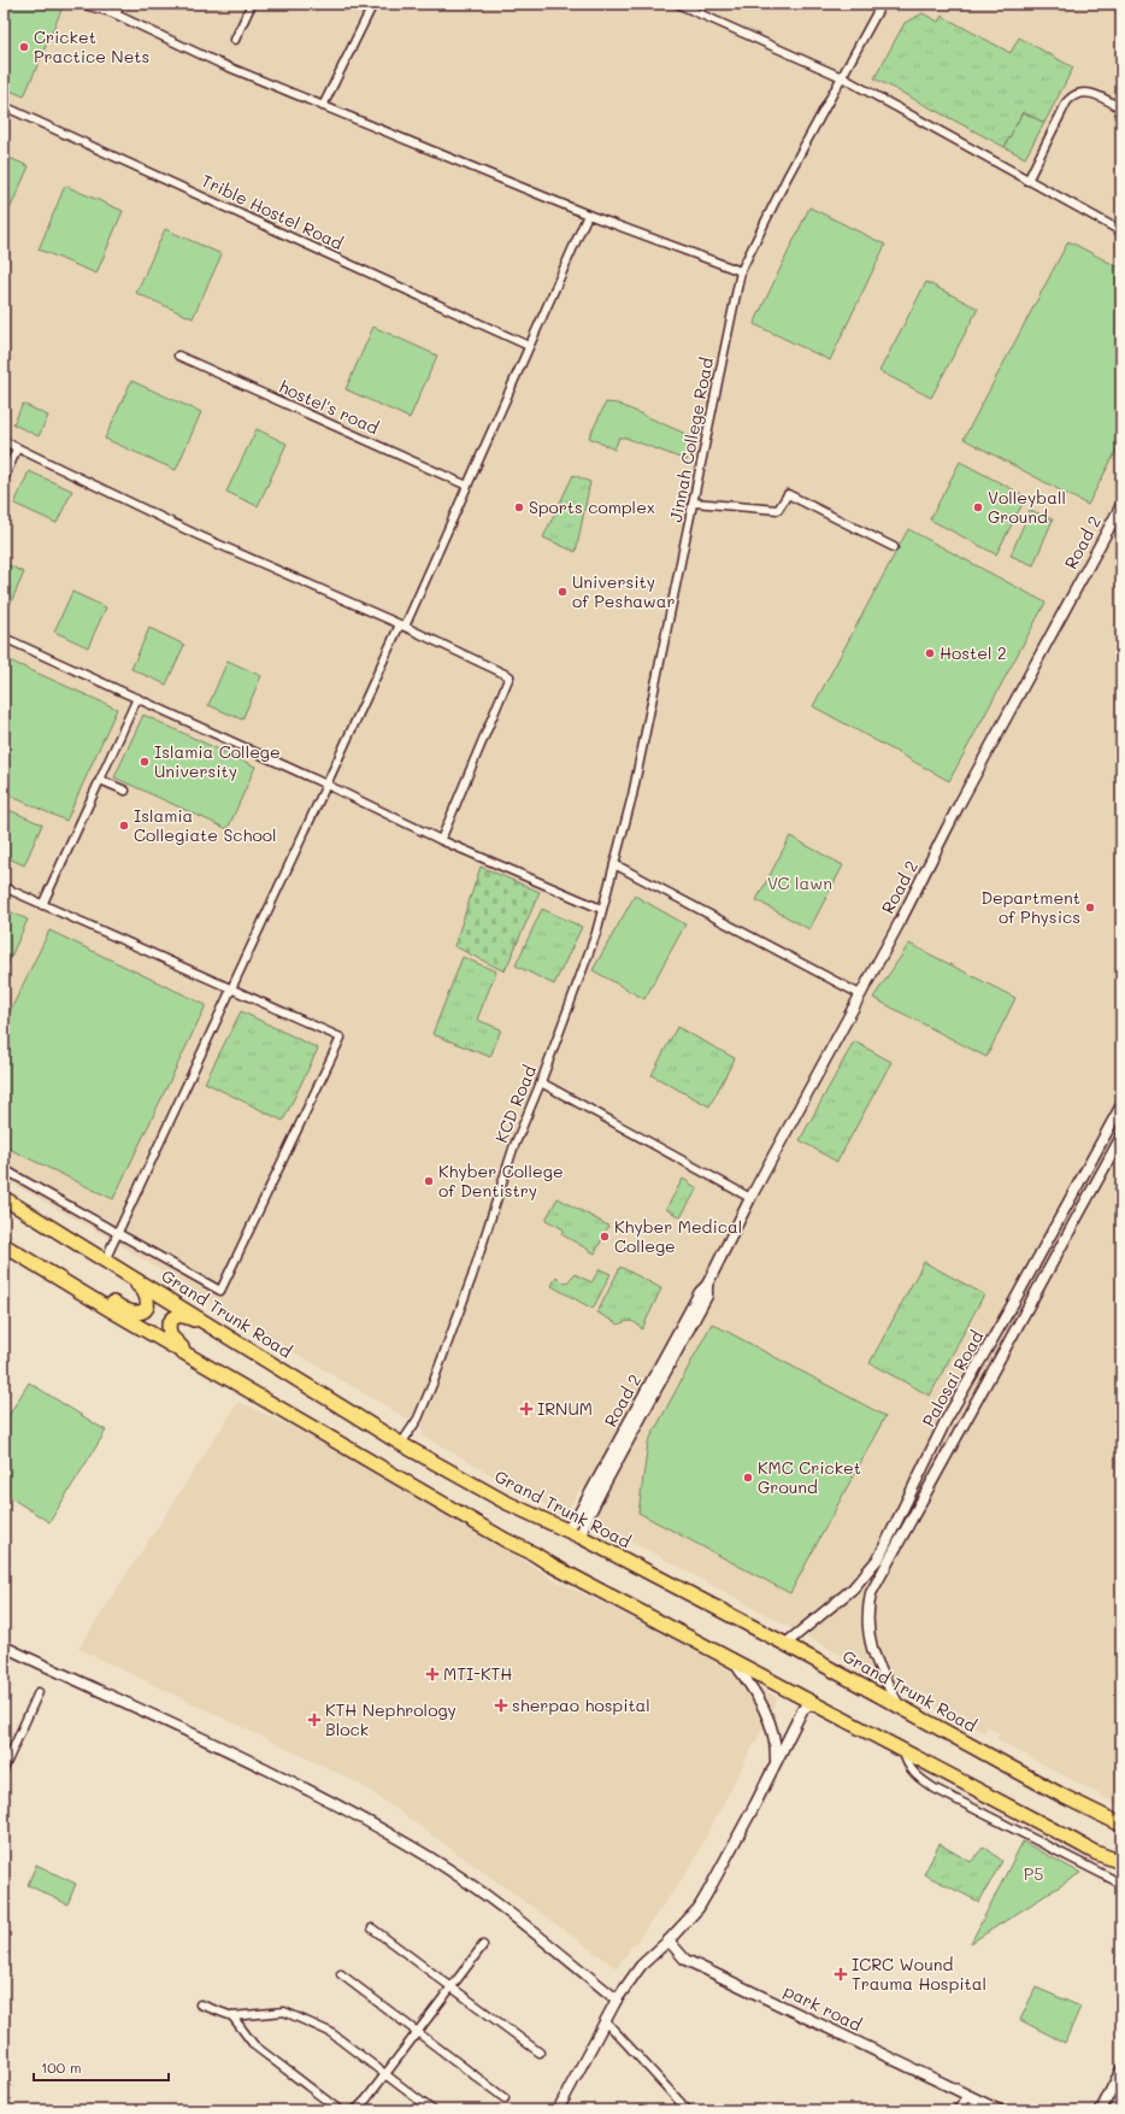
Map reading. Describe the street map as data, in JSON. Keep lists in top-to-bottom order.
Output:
{
  "streets": {
    "highway": ["Grand Trunk Road"],
    "street": [
      "Trible Hostel Road",
      "hostel's road",
      "Jinnah College Road",
      "Road 2",
      "KCD Road",
      "Palosai Road",
      "park road"
    ]
  },
  "crossings": [
    ["Jinnah College Road", "KCD Road"],
    ["Road 2", "Grand Trunk Road"],
    ["KCD Road", "Grand Trunk Road"],
    ["Grand Trunk Road", "Palosai Road"]
  ],
  "parks": ["VC lawn", "P5"],
  "places": {
    "other": [
      "Cricket Practice Nets",
      "Sports complex",
      "Volleyball Ground",
      "University of Peshawar",
      "Hostel 2",
      "Islamia College University",
      "Islamia Collegiate School",
      "Department of Physics",
      "Khyber College of Dentistry",
      "Khyber Medical College",
      "KMC Cricket Ground"
    ],
    "health": [
      "IRNUM",
      "MTI-KTH",
      "sherpao hospital",
      "KTH Nephrology Block",
      "ICRC Wound Trauma Hospital"
    ]
  },
  "scale_bar": "100 m"
}
